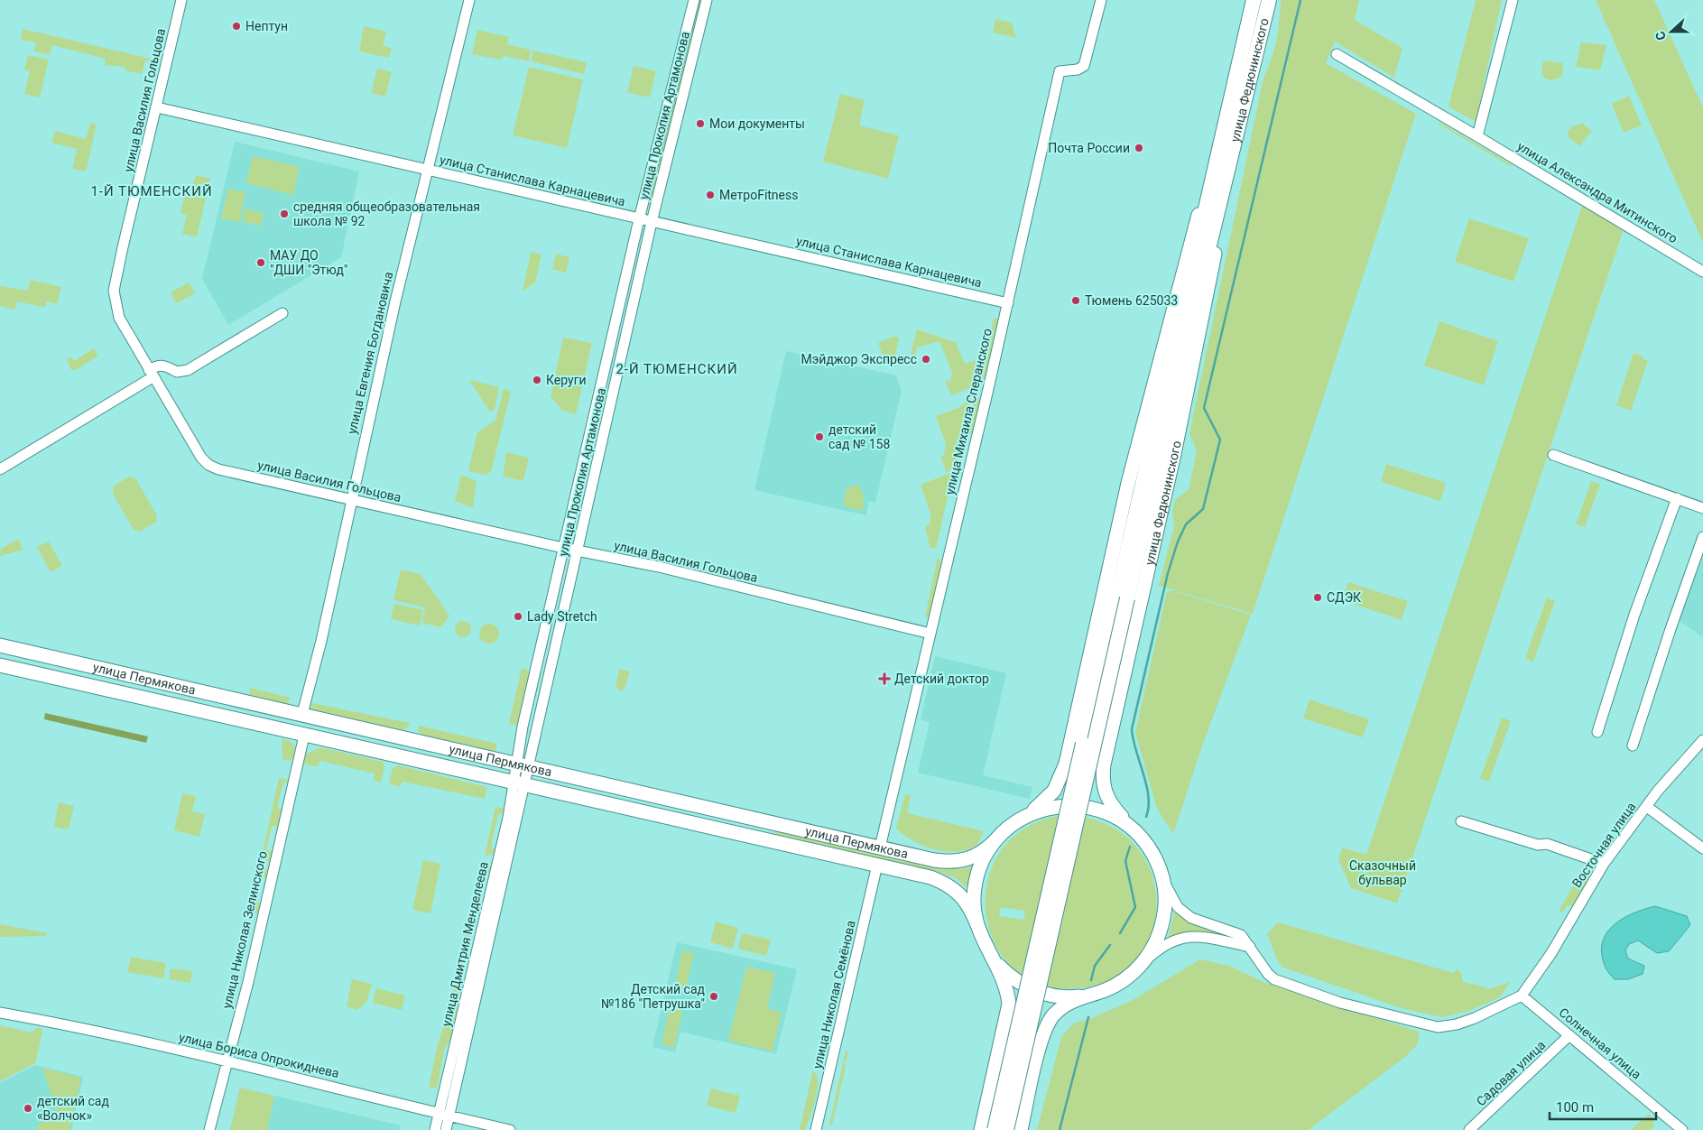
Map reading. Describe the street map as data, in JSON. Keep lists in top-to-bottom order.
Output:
{
  "streets": {
    "highway": ["улица Федюнинского"],
    "main road": ["улица Пермякова"],
    "street": [
      "улица Василия Гольцова",
      "улица Прокопия Артамонова",
      "улица Станислава Карнацевича",
      "улица Александра Митинского",
      "улица Евгения Богдановича",
      "улица Михаила Сперанского",
      "Восточная улица",
      "улица Николая Зелинского",
      "улица Дмитрия Менделеева",
      "улица Николая Семёнова",
      "Солнечная улица",
      "улица Бориса Опрокиднева",
      "Садовая улица"
    ]
  },
  "crossings": [
    ["улица Федюнинского", "улица Пермякова"],
    ["улица Василия Гольцова", "улица Прокопия Артамонова"],
    ["улица Василия Гольцова", "улица Станислава Карнацевича"],
    ["улица Василия Гольцова", "улица Евгения Богдановича"],
    ["улица Василия Гольцова", "улица Михаила Сперанского"],
    ["улица Прокопия Артамонова", "улица Станислава Карнацевича"],
    ["улица Прокопия Артамонова", "улица Пермякова"],
    ["улица Прокопия Артамонова", "улица Дмитрия Менделеева"],
    ["улица Станислава Карнацевича", "улица Евгения Богдановича"],
    ["улица Станислава Карнацевича", "улица Михаила Сперанского"],
    ["улица Евгения Богдановича", "улица Пермякова"],
    ["улица Михаила Сперанского", "улица Пермякова"],
    ["улица Пермякова", "улица Николая Зелинского"],
    ["улица Пермякова", "улица Дмитрия Менделеева"],
    ["улица Пермякова", "улица Николая Семёнова"],
    ["Восточная улица", "Солнечная улица"],
    ["улица Николая Зелинского", "улица Бориса Опрокиднева"],
    ["улица Дмитрия Менделеева", "улица Бориса Опрокиднева"],
    ["Солнечная улица", "Садовая улица"]
  ],
  "districts": ["1-Й ТЮМЕНСКИЙ", "2-Й ТЮМЕНСКИЙ"],
  "parks": ["Сказочный бульвар"],
  "places": {
    "other": [
      "Нептун",
      "Мои документы",
      "Почта России",
      "МетроFitness",
      "средняя общеобразовательная школа № 92",
      "МАУ ДО \"ДШИ \"Этюд\"",
      "Тюмень 625033",
      "Мэйджор Экспресс",
      "Керуги",
      "детский сад № 158",
      "СДЭК",
      "Lady Stretch",
      "Детский сад №186 \"Петрушка\"",
      "детский сад «Волчок»"
    ],
    "health": ["Детский доктор"]
  },
  "scale_bar": "100 m",
  "north": "left"
}
